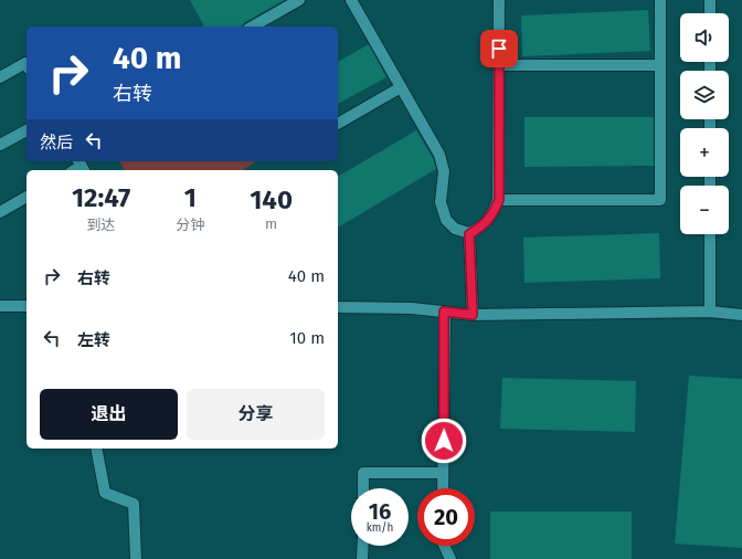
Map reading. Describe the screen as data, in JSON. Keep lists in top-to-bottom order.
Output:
{
  "page": {
    "map_buttons": ["+", "−"],
    "turn": ["40 m", "右转"],
    "then": "然后",
    "eta": [
      "12:47",
      "到达",
      "1",
      "分钟",
      "140",
      "m"
    ],
    "list": [
      {
        "name": "右转",
        "value": "40 m"
      },
      {
        "name": "左转",
        "value": "10 m"
      }
    ],
    "buttons": ["退出", "分享"],
    "speed": "16 km/h",
    "limit": "20"
  }
}
